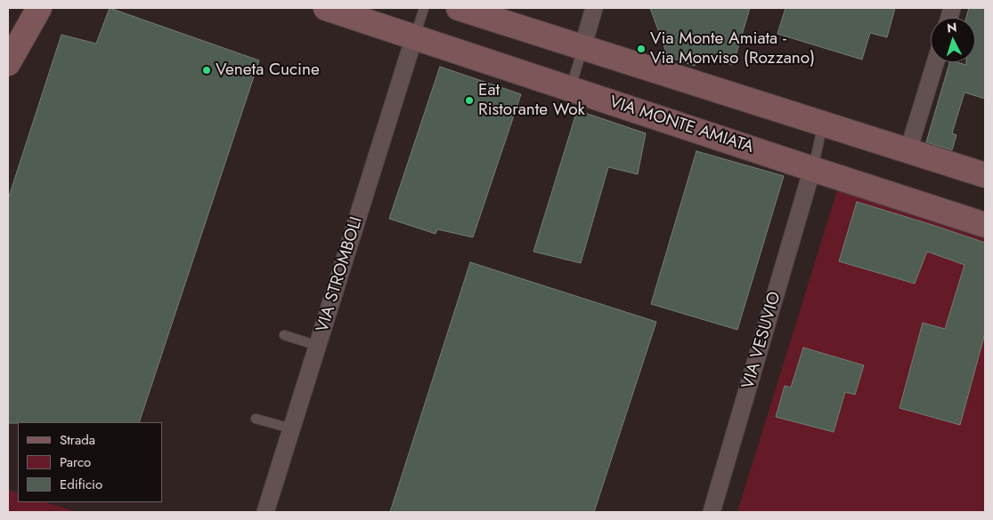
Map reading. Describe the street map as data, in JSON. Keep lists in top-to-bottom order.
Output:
{
  "streets": {
    "main road": ["VIA MONTE AMIATA"],
    "street": ["VIA STROMBOLI", "VIA VESUVIO"]
  },
  "crossings": [
    ["VIA MONTE AMIATA", "VIA STROMBOLI"],
    ["VIA MONTE AMIATA", "VIA VESUVIO"]
  ],
  "places": ["Via Monte Amiata - Via Monviso (Rozzano)", "Veneta Cucine", "Eat Ristorante Wok"],
  "legend": ["Strada", "Parco", "Edificio"],
  "north": "top"
}
